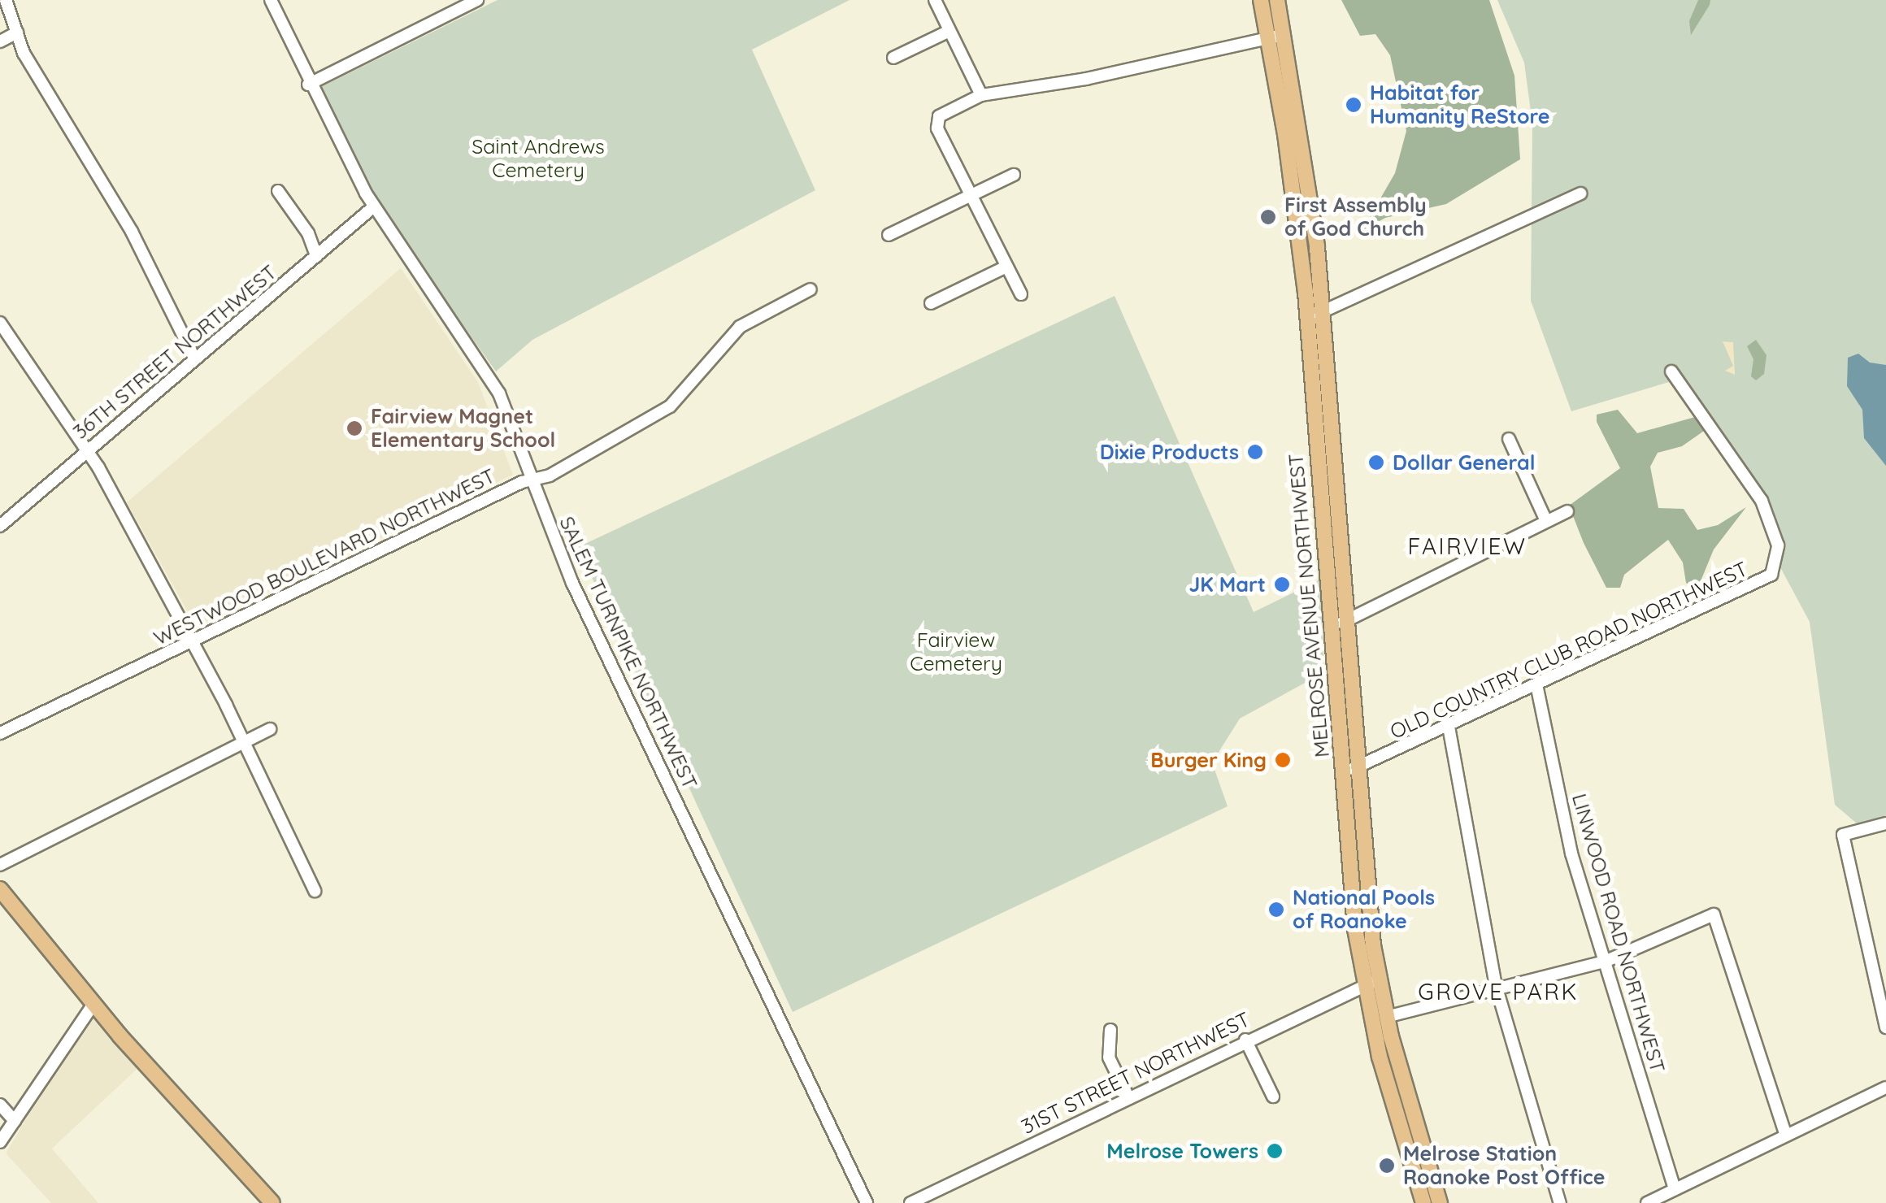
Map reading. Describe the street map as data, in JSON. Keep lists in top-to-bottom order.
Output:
{
  "streets": {
    "main road": ["MELROSE AVENUE NORTHWEST"],
    "street": [
      "36TH STREET NORTHWEST",
      "WESTWOOD BOULEVARD NORTHWEST",
      "OLD COUNTRY CLUB ROAD NORTHWEST",
      "SALEM TURNPIKE NORTHWEST",
      "LINWOOD ROAD NORTHWEST",
      "31ST STREET NORTHWEST"
    ]
  },
  "crossings": [
    ["36TH STREET NORTHWEST", "SALEM TURNPIKE NORTHWEST"],
    ["WESTWOOD BOULEVARD NORTHWEST", "SALEM TURNPIKE NORTHWEST"],
    ["MELROSE AVENUE NORTHWEST", "OLD COUNTRY CLUB ROAD NORTHWEST"],
    ["MELROSE AVENUE NORTHWEST", "31ST STREET NORTHWEST"],
    ["OLD COUNTRY CLUB ROAD NORTHWEST", "LINWOOD ROAD NORTHWEST"]
  ],
  "districts": ["FAIRVIEW", "GROVE PARK"],
  "parks": ["Saint Andrews Cemetery", "Fairview Cemetery"],
  "places": [
    "Habitat for Humanity ReStore",
    "First Assembly of God Church",
    "Fairview Magnet Elementary School",
    "Dixie Products",
    "Dollar General",
    "JK Mart",
    "Burger King",
    "National Pools of Roanoke",
    "Melrose Towers",
    "Melrose Station Roanoke Post Office"
  ]
}
